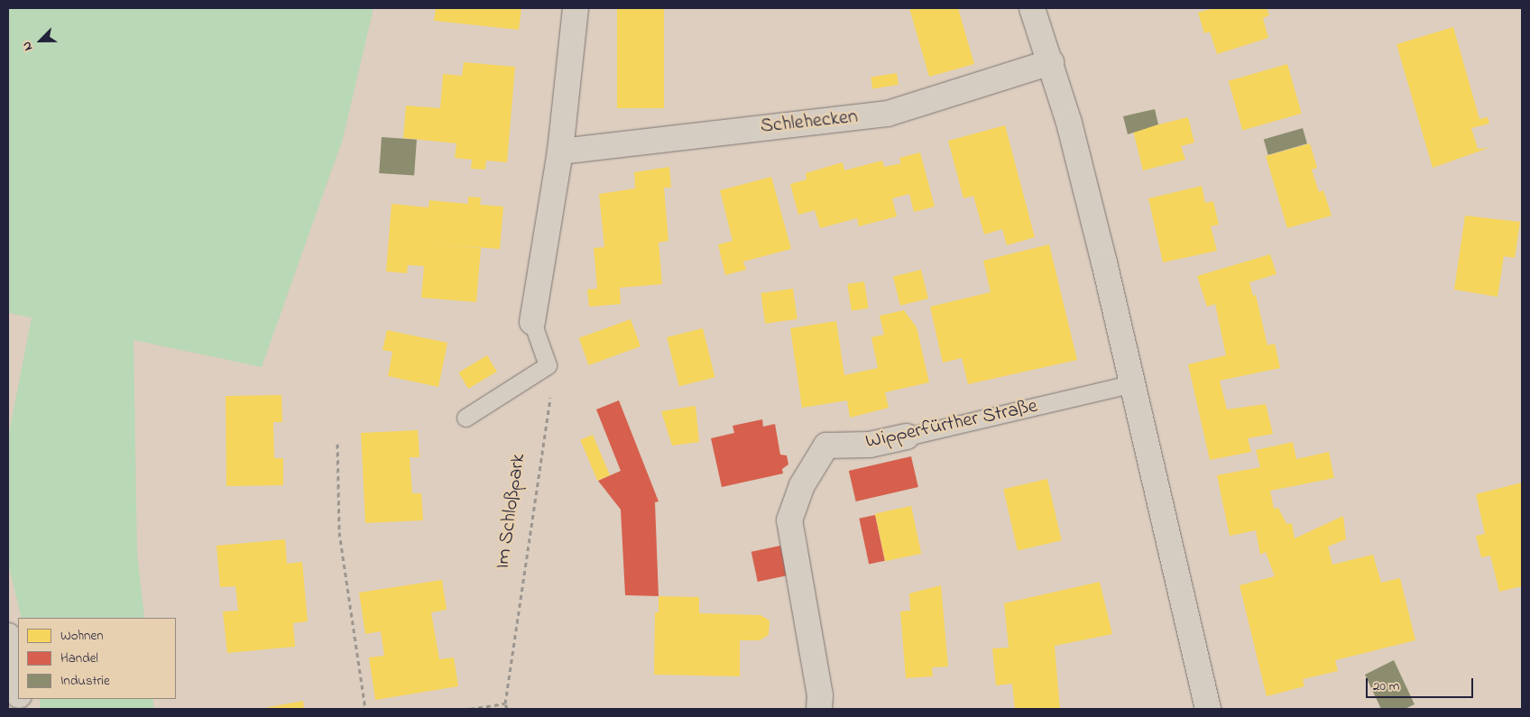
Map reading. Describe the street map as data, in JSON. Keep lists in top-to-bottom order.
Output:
{
  "streets": {
    "street": ["Schlehecken", "Wipperfürther Straße"],
    "path": ["Im Schloßpark"]
  },
  "legend": ["Wohnen", "Handel", "Industrie"],
  "scale_bar": "20 m",
  "north": "bottom left"
}
